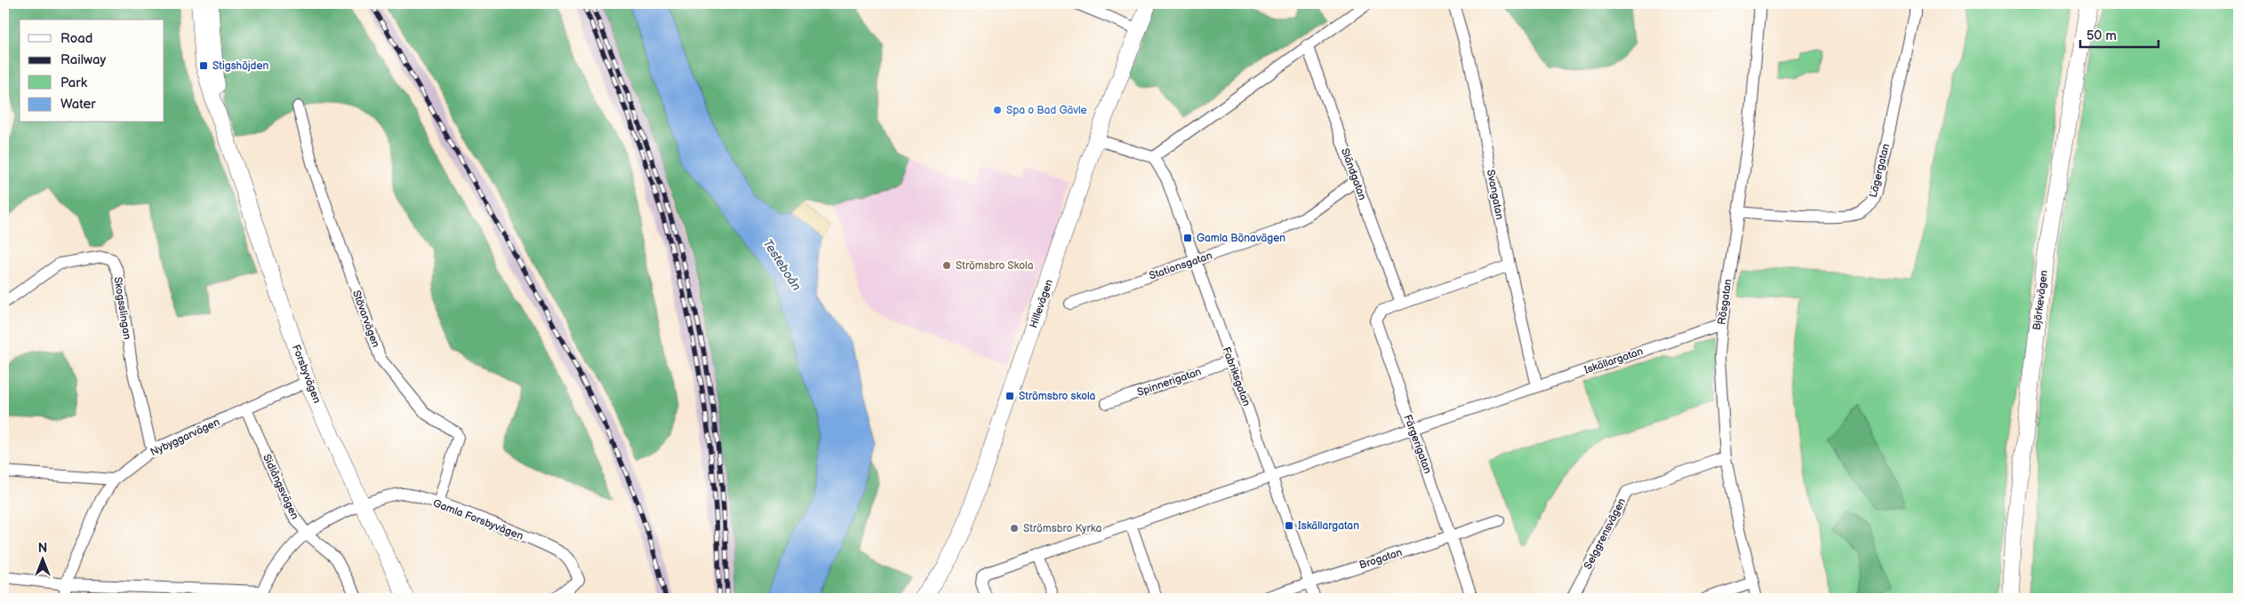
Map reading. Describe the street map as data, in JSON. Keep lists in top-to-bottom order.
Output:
{
  "streets": {
    "street": [
      "Lägergatan",
      "Sländgatan",
      "Svangatan",
      "Stationsgatan",
      "Björkevägen",
      "Rösgatan",
      "Hillevägen",
      "Skogsslingan",
      "Stövarvägen",
      "Iskällargatan",
      "Forsbyvägen",
      "Fabriksgatan",
      "Spinnerigatan",
      "Nybyggarvägen",
      "Färgerigatan",
      "Sidlångsvägen",
      "Gamla Forsbyvägen",
      "Selggrensvägen",
      "Brogatan"
    ]
  },
  "crossings": [
    ["Lägergatan", "Rösgatan"],
    ["Sländgatan", "Stationsgatan"],
    ["Sländgatan", "Färgerigatan"],
    ["Svangatan", "Iskällargatan"],
    ["Stationsgatan", "Fabriksgatan"],
    ["Rösgatan", "Iskällargatan"],
    ["Rösgatan", "Selggrensvägen"],
    ["Skogsslingan", "Nybyggarvägen"],
    ["Stövarvägen", "Gamla Forsbyvägen"],
    ["Iskällargatan", "Fabriksgatan"],
    ["Iskällargatan", "Färgerigatan"],
    ["Forsbyvägen", "Nybyggarvägen"],
    ["Forsbyvägen", "Gamla Forsbyvägen"],
    ["Fabriksgatan", "Spinnerigatan"],
    ["Fabriksgatan", "Brogatan"],
    ["Nybyggarvägen", "Sidlångsvägen"],
    ["Färgerigatan", "Brogatan"],
    ["Sidlångsvägen", "Gamla Forsbyvägen"]
  ],
  "water": ["Testeboån"],
  "places": {
    "transit": [
      "Stigshöjden",
      "Gamla Bönavägen",
      "Strömsbro skola",
      "Iskällargatan"
    ],
    "other": ["Spa o Bad Gävle", "Strömsbro Skola", "Strömsbro Kyrka"]
  },
  "legend": [
    "Road",
    "Railway",
    "Park",
    "Water"
  ],
  "scale_bar": "50 m",
  "north": "top"
}
